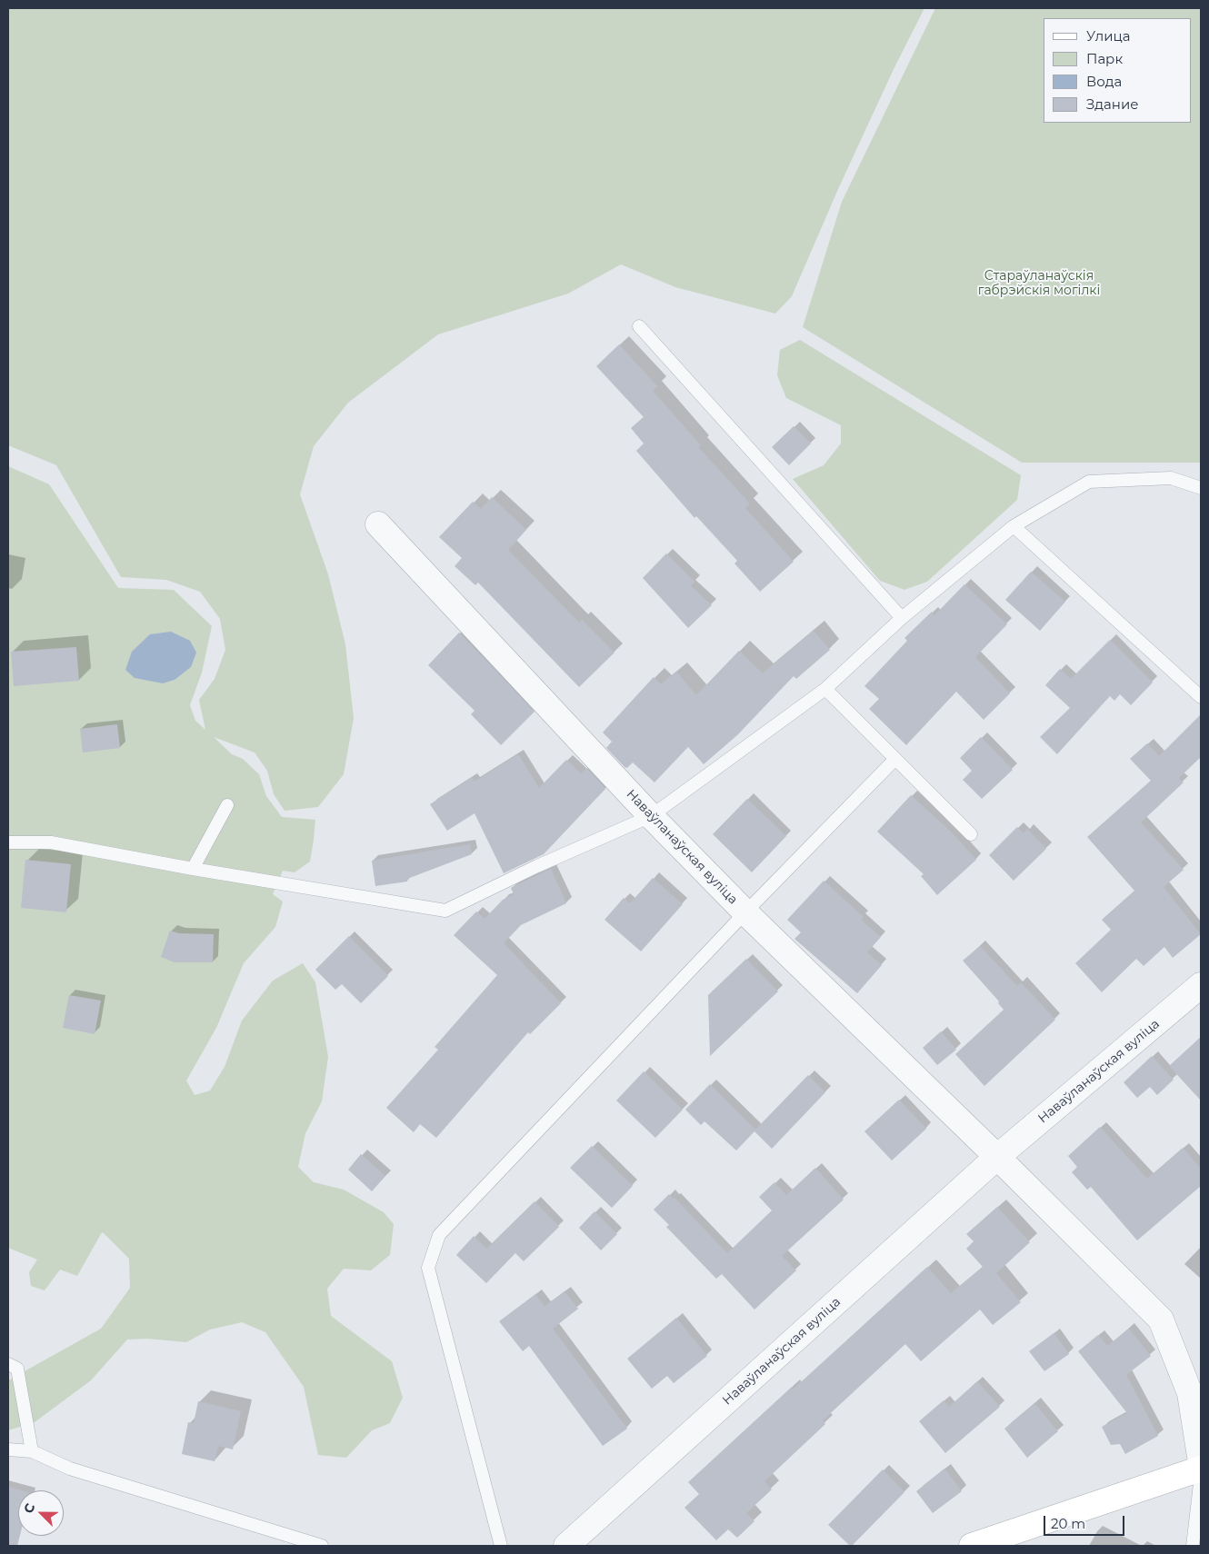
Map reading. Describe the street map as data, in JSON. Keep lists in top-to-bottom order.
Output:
{
  "streets": {
    "street": ["Наваўланаўская вуліца"]
  },
  "parks": ["Стараўланаўскія габрэйскія могілкі"],
  "legend": [
    "Улица",
    "Парк",
    "Вода",
    "Здание"
  ],
  "scale_bar": "20 m",
  "north": "top left"
}
